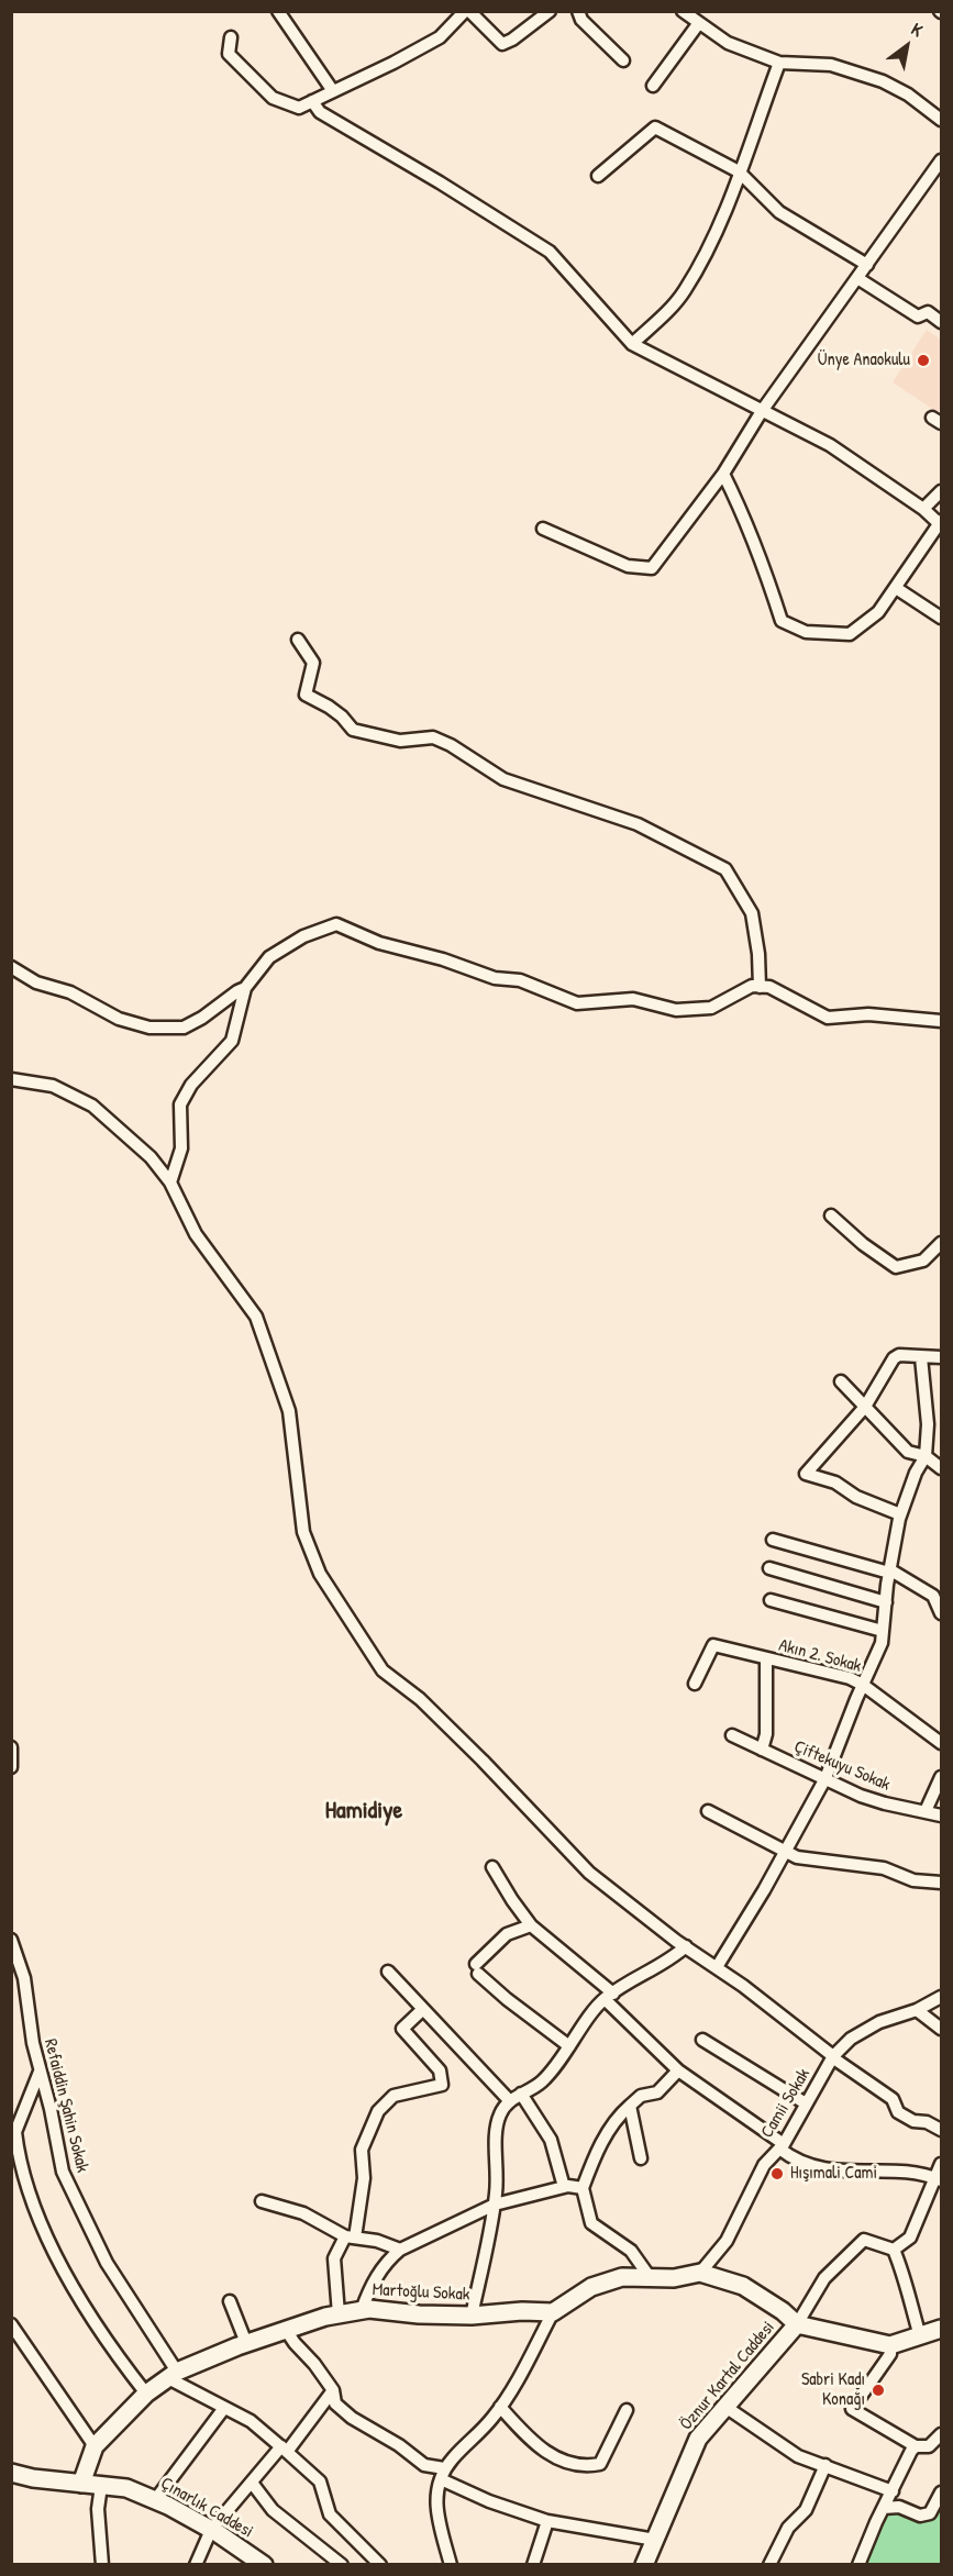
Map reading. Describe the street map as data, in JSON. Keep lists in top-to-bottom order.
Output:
{
  "streets": {
    "street": [
      "Akın 2. Sokak",
      "Çiftekuyu Sokak",
      "Camii Sokak",
      "Refaiddin Şahin Sokak",
      "Martoğlu Sokak",
      "Öznur Kartal Caddesi",
      "Çınarlık Caddesi"
    ]
  },
  "crossings": [
    ["Refaiddin Şahin Sokak", "Martoğlu Sokak"]
  ],
  "districts": ["Hamidiye"],
  "places": ["Ünye Anaokulu", "Hışımali Cami", "Sabri Kadı Konağı"],
  "north": "top right"
}
